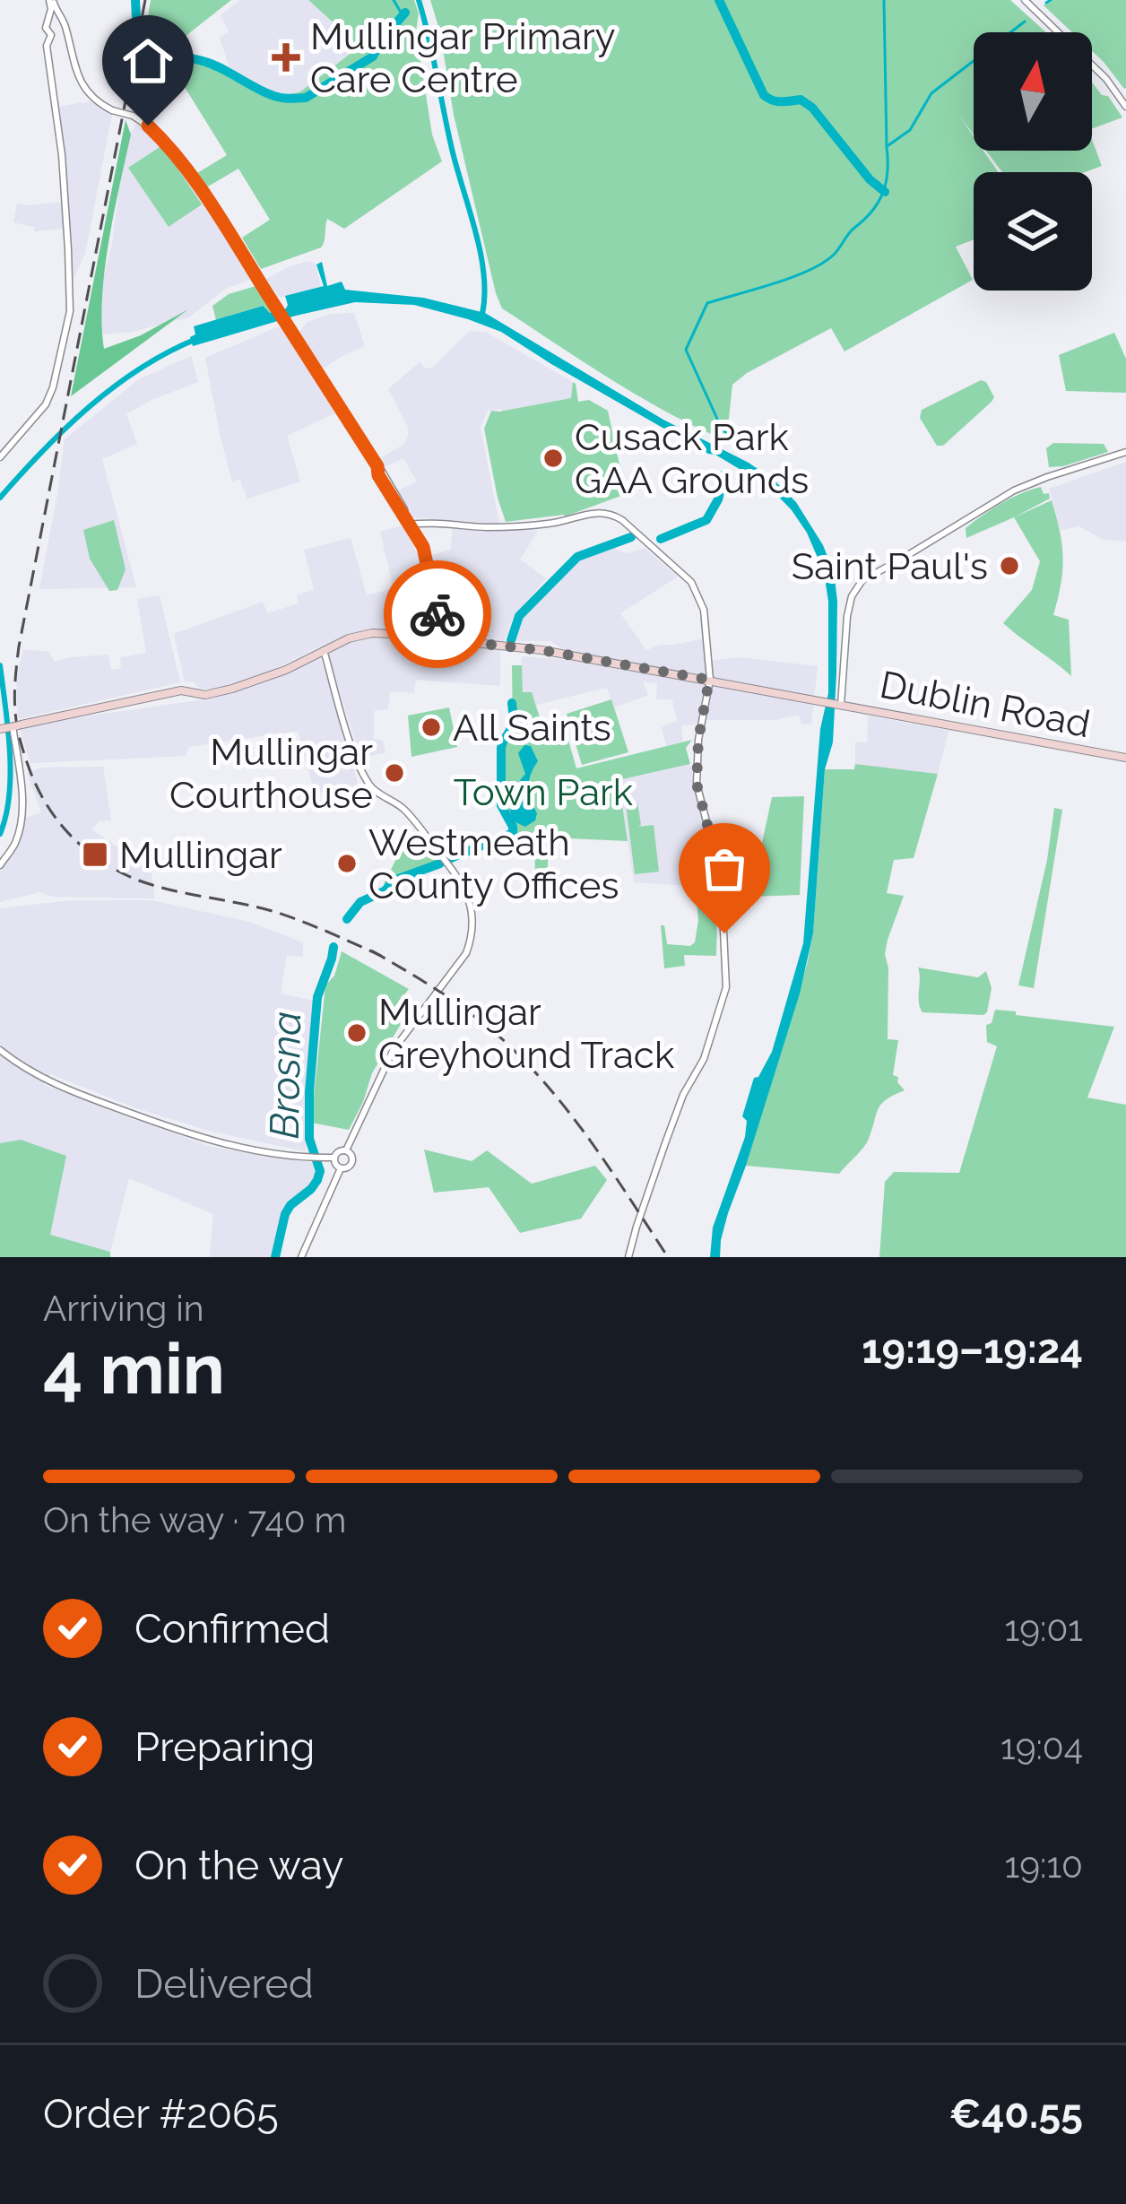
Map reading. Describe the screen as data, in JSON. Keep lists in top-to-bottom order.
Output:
{
  "streets": {
    "main road": ["Dublin Road"]
  },
  "water": ["Brosna"],
  "parks": ["Town Park"],
  "places": {
    "health": ["Mullingar Primary Care Centre"],
    "other": [
      "Cusack Park GAA Grounds",
      "Saint Paul's",
      "All Saints",
      "Mullingar Courthouse",
      "Westmeath County Offices",
      "Mullingar Greyhound Track"
    ],
    "transit": ["Mullingar"]
  },
  "north": "top",
  "page": {
    "heading": ["4 min", "Arriving in", "19:19–19:24"],
    "panel": ["Order #2065", "€40.55"],
    "bar": "On the way · 740 m",
    "list": [
      ["Confirmed", "19:01"],
      ["Preparing", "19:04"],
      ["On the way", "19:10"],
      "Delivered"
    ]
  }
}
